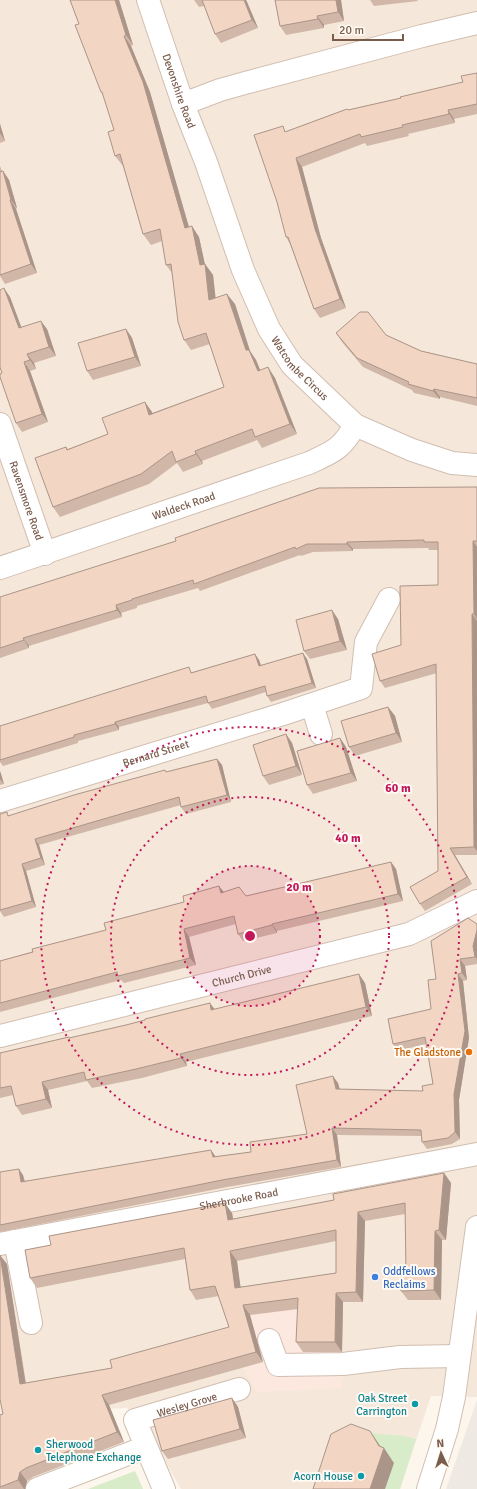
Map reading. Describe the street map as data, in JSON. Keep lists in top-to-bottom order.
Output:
{
  "streets": {
    "street": [
      "Devonshire Road",
      "Watcombe Circus",
      "Ravensmore Road",
      "Waldeck Road",
      "Bernard Street",
      "Church Drive",
      "Sherbrooke Road",
      "Wesley Grove"
    ]
  },
  "crossings": [
    ["Devonshire Road", "Watcombe Circus"],
    ["Watcombe Circus", "Waldeck Road"],
    ["Ravensmore Road", "Waldeck Road"]
  ],
  "places": [
    "The Gladstone",
    "Oddfellows Reclaims",
    "Oak Street Carrington",
    "Sherwood Telephone Exchange",
    "Acorn House"
  ],
  "scale_bar": "20 m",
  "north": "top",
  "rings": ["60 m", "40 m", "20 m"]
}
